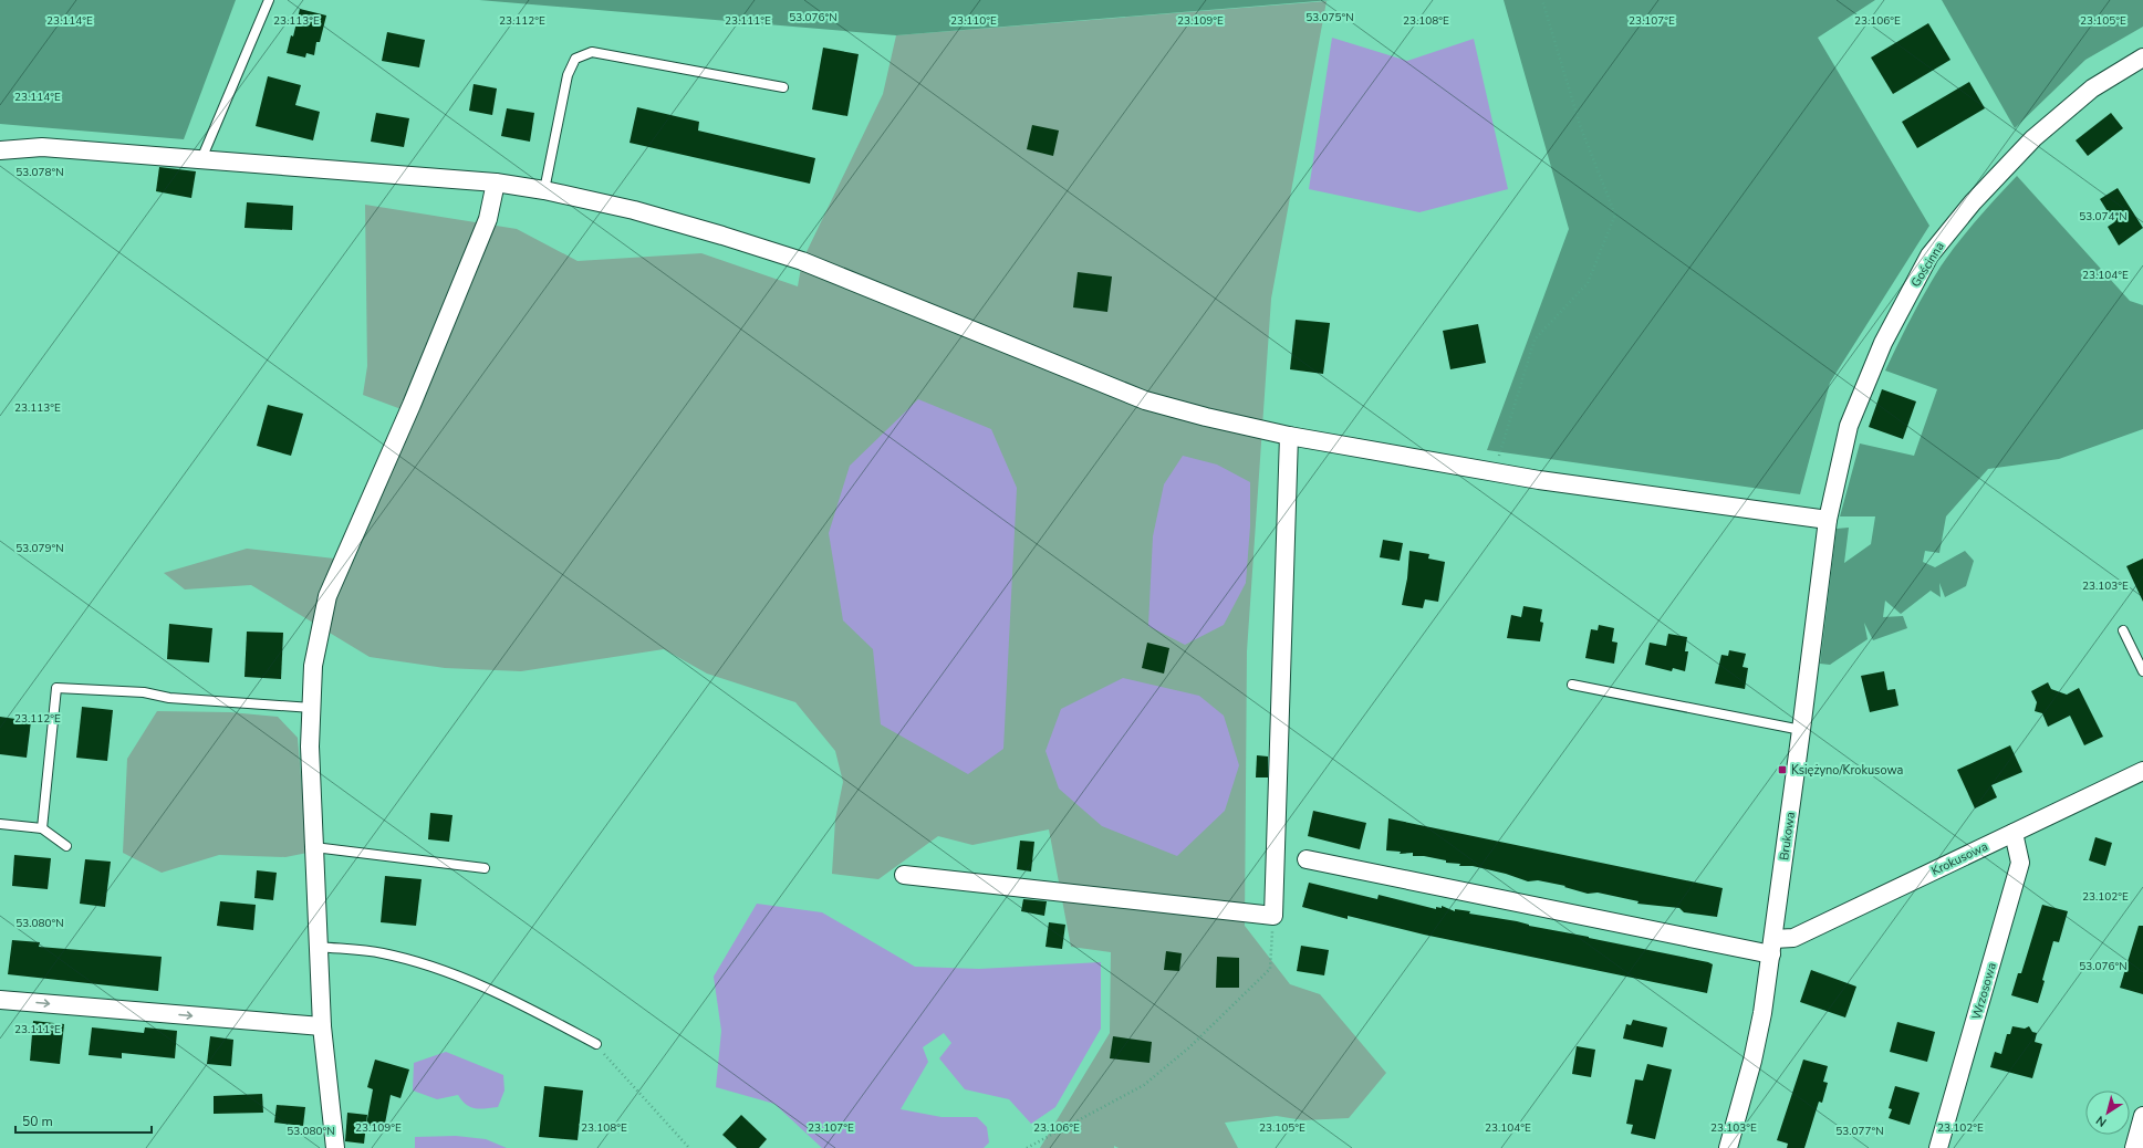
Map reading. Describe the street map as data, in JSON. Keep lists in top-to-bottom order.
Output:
{
  "streets": {
    "street": [
      "Gościnna",
      "Brukowa",
      "Krokusowa",
      "Wrzosowa"
    ]
  },
  "crossings": [
    ["Gościnna", "Brukowa"],
    ["Brukowa", "Krokusowa"],
    ["Krokusowa", "Wrzosowa"]
  ],
  "places": {
    "transit": ["Księżyno/Krokusowa"]
  },
  "scale_bar": "50 m",
  "north": "bottom left",
  "coordinates": [
    "53.076°N",
    "53.075°N",
    "23.114°E",
    "23.113°E",
    "23.112°E",
    "23.110°E",
    "23.111°E",
    "23.109°E",
    "23.108°E",
    "23.107°E",
    "23.106°E",
    "23.105°E",
    "53.078°N",
    "53.074°N",
    "23.104°E",
    "53.079°N",
    "23.103°E",
    "23.102°E",
    "53.080°N",
    "53.077°N"
  ]
}
